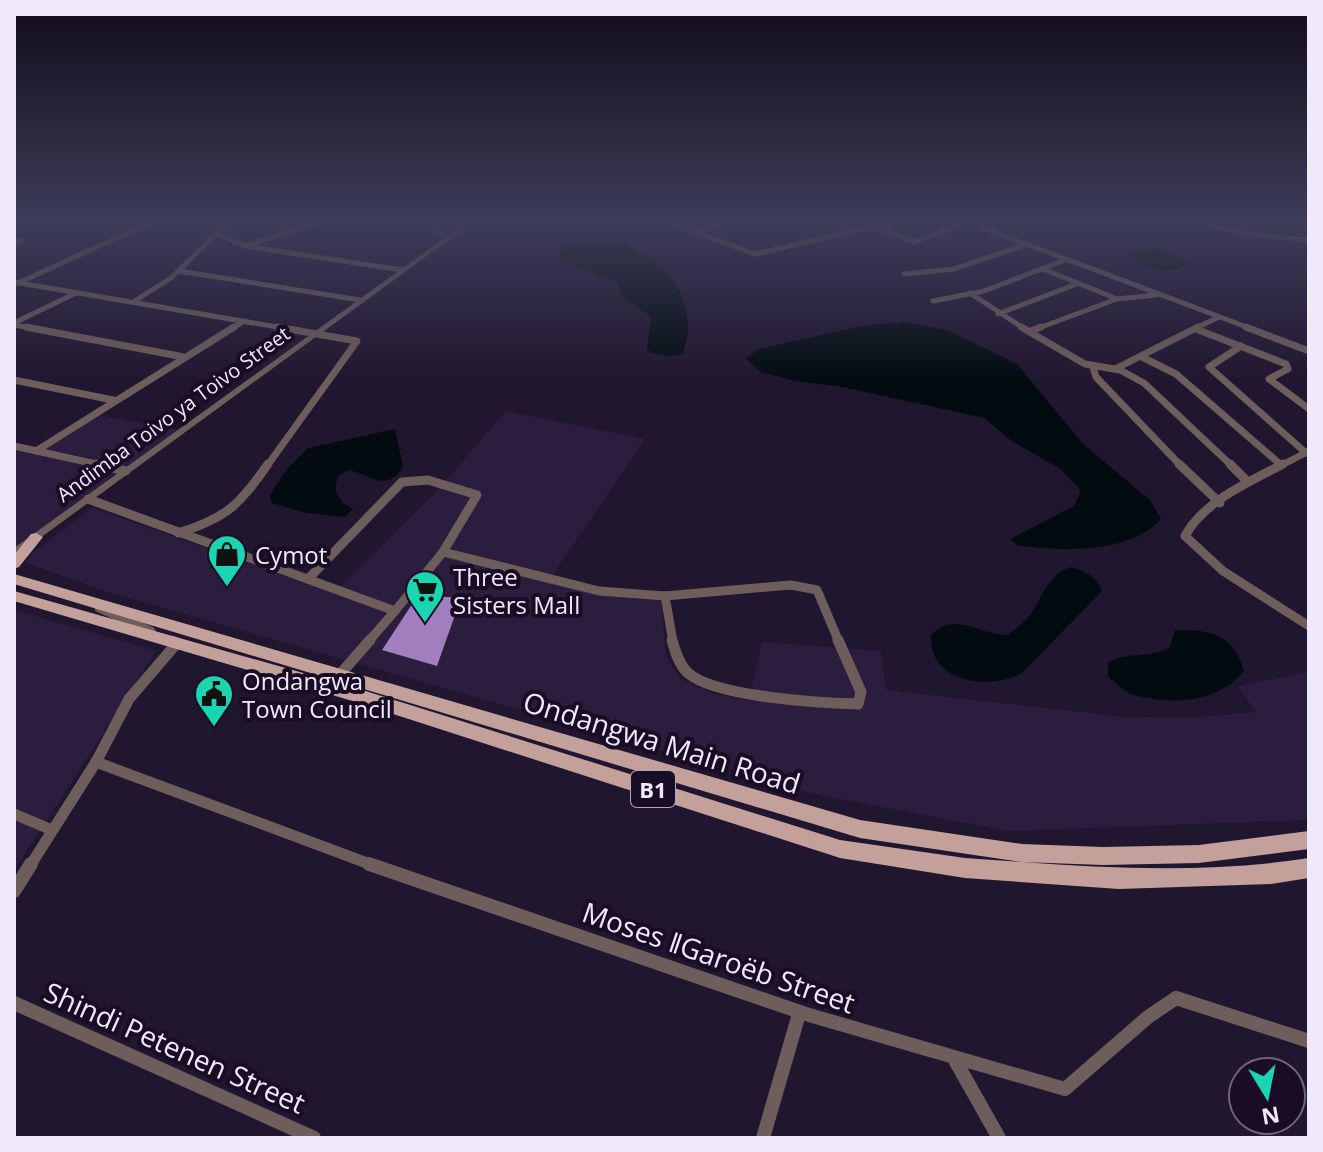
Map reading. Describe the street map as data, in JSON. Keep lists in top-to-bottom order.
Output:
{
  "streets": {
    "main road": ["Ondangwa Main Road", "B1"],
    "street": ["Andimba Toivo ya Toivo Street", "Moses ǁGaroëb Street", "Shindi Petenen Street"]
  },
  "places": {
    "shop": ["Cymot"],
    "supermarket": ["Three Sisters Mall"],
    "public building": ["Ondangwa Town Council"]
  },
  "north": "bottom"
}
